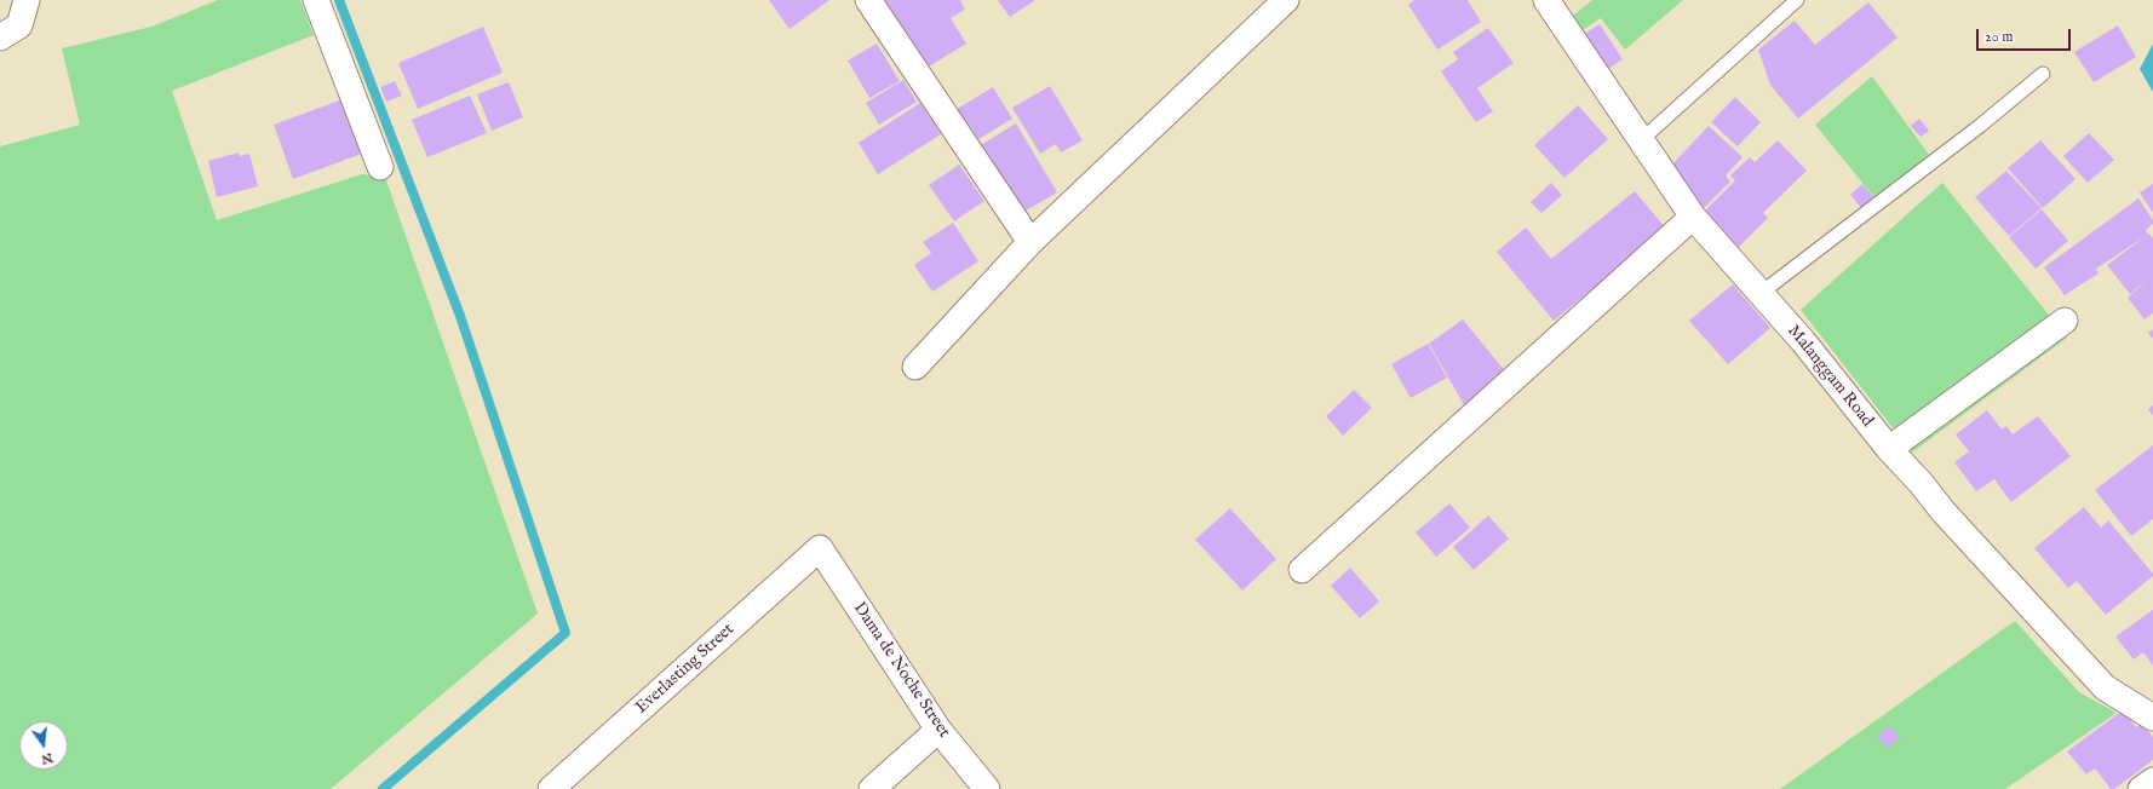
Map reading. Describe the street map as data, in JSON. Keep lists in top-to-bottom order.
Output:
{
  "streets": {
    "street": ["Malanggam Road", "Everlasting Street", "Dama de Noche Street"]
  },
  "crossings": [
    ["Everlasting Street", "Dama de Noche Street"]
  ],
  "scale_bar": "20 m",
  "north": "bottom"
}
